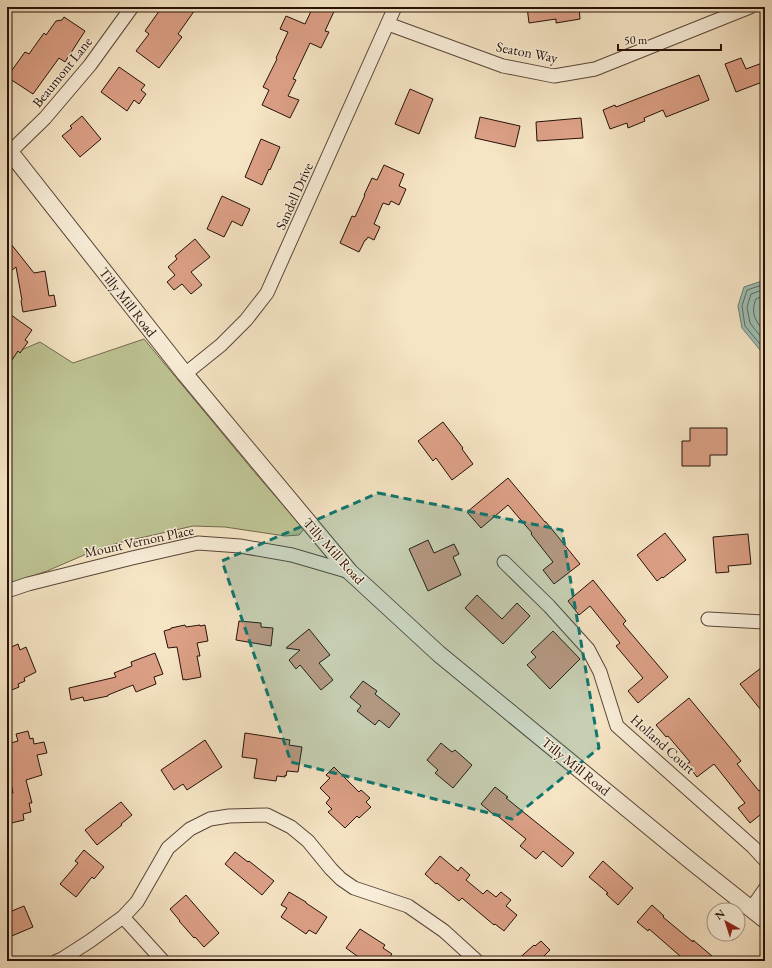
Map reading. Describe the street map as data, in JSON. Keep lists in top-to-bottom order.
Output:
{
  "streets": {
    "street": [
      "Seaton Way",
      "Beaumont Lane",
      "Sandell Drive",
      "Tilly Mill Road",
      "Mount Vernon Place",
      "Holland Court"
    ]
  },
  "crossings": [
    ["Seaton Way", "Sandell Drive"],
    ["Beaumont Lane", "Tilly Mill Road"],
    ["Sandell Drive", "Tilly Mill Road"],
    ["Tilly Mill Road", "Mount Vernon Place"]
  ],
  "scale_bar": "50 m",
  "north": "top left"
}
